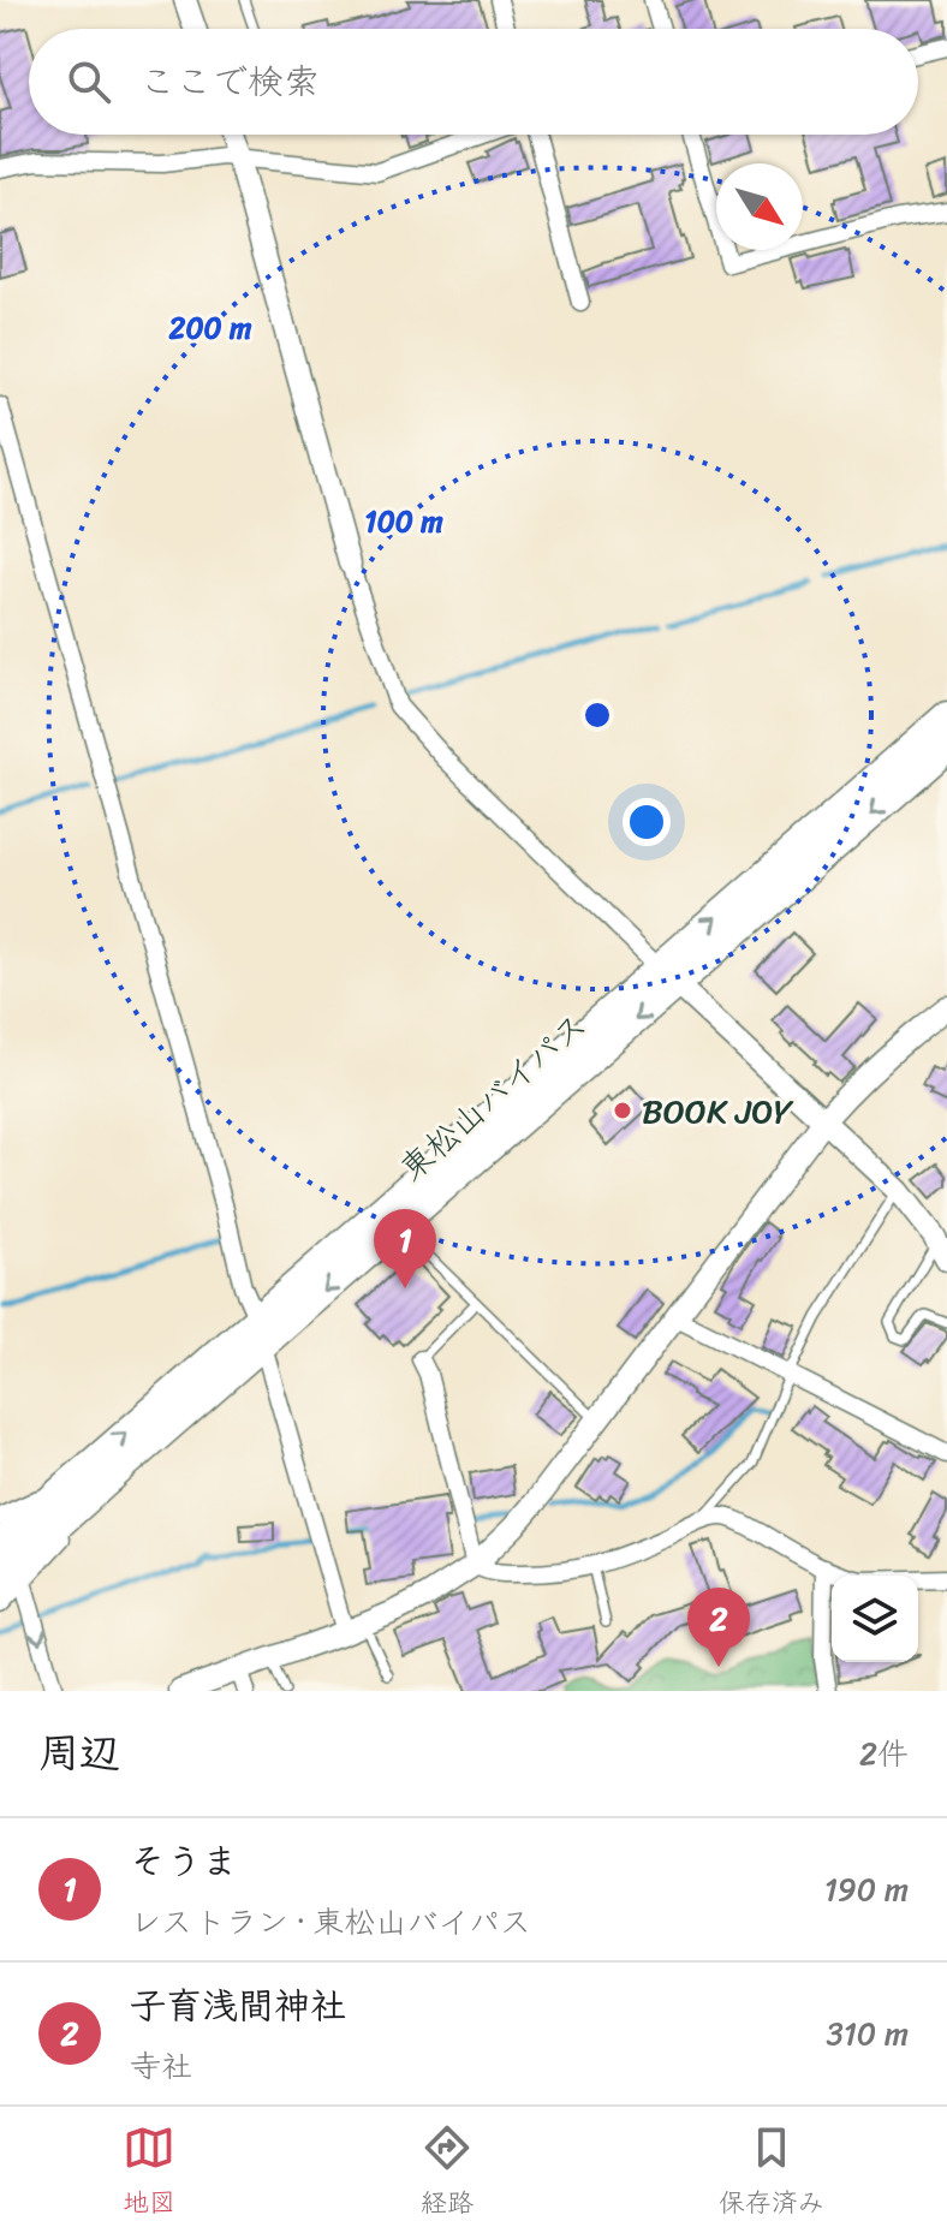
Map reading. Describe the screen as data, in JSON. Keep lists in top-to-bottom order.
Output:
{
  "streets": {
    "highway": ["東松山バイパス"]
  },
  "places": ["BOOK JOY"],
  "north": "bottom right",
  "page": {
    "search": "ここで検索",
    "pins": ["1", "2"],
    "heading": ["周辺", "2件"],
    "list": [
      {
        "mark": "1",
        "name": "そうま",
        "note": "レストラン · 東松山バイパス",
        "value": "190 m"
      },
      {
        "mark": "2",
        "name": "子育浅間神社",
        "note": "寺社",
        "value": "310 m"
      }
    ],
    "nav": ["地図", "経路", "保存済み"]
  },
  "rings": ["200 m", "100 m"]
}
